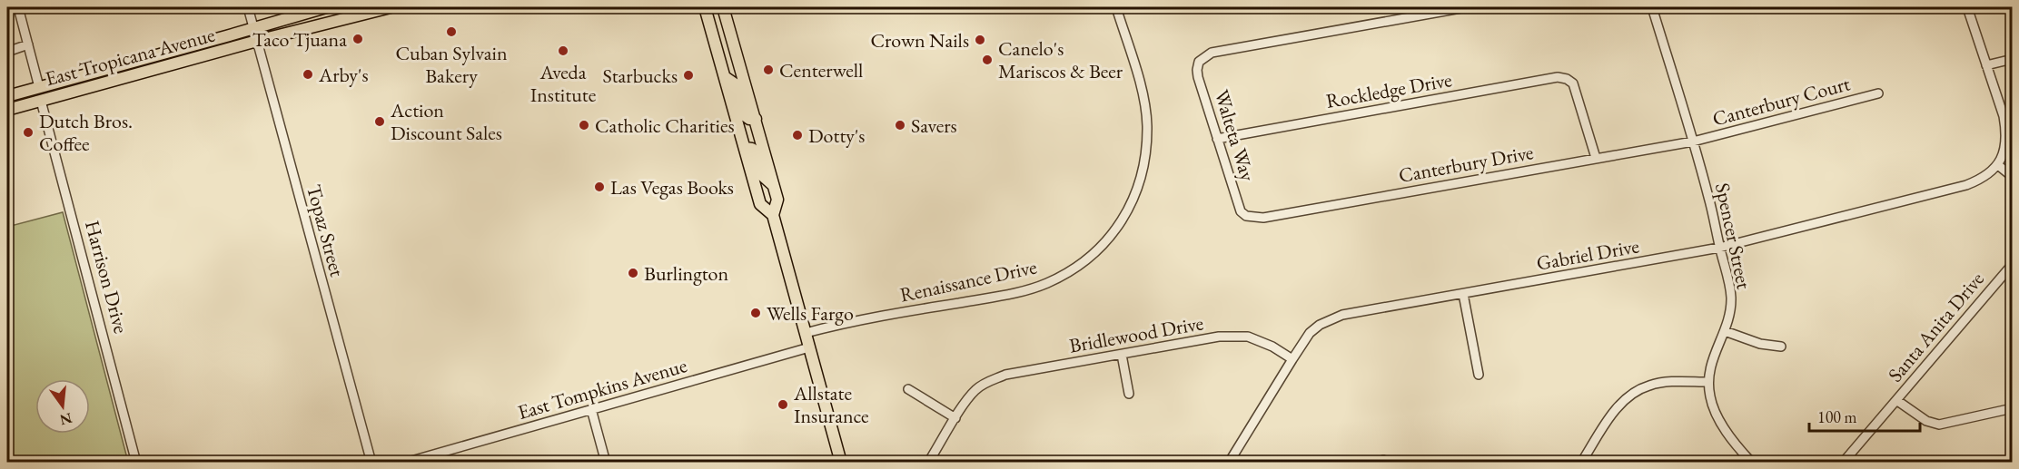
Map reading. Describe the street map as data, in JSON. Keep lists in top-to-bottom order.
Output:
{
  "streets": {
    "main road": ["East Tropicana Avenue"],
    "street": [
      "Rockledge Drive",
      "Canterbury Court",
      "Walteta Way",
      "Canterbury Drive",
      "Topaz Street",
      "Spencer Street",
      "Gabriel Drive",
      "Harrison Drive",
      "Renaissance Drive",
      "Santa Anita Drive",
      "Bridlewood Drive",
      "East Tompkins Avenue"
    ]
  },
  "crossings": [
    ["East Tropicana Avenue", "Topaz Street"],
    ["East Tropicana Avenue", "Harrison Drive"],
    ["Rockledge Drive", "Walteta Way"],
    ["Rockledge Drive", "Canterbury Drive"],
    ["Canterbury Court", "Canterbury Drive"],
    ["Canterbury Court", "Spencer Street"],
    ["Walteta Way", "Canterbury Drive"],
    ["Canterbury Drive", "Spencer Street"],
    ["Spencer Street", "Gabriel Drive"],
    ["Gabriel Drive", "Bridlewood Drive"]
  ],
  "places": [
    "Cuban Sylvain Bakery",
    "Taco Tjuana",
    "Crown Nails",
    "Aveda Institute",
    "Canelo's Mariscos & Beer",
    "Centerwell",
    "Arby's",
    "Starbucks",
    "Action Discount Sales",
    "Catholic Charities",
    "Savers",
    "Dutch Bros. Coffee",
    "Dotty's",
    "Las Vegas Books",
    "Burlington",
    "Wells Fargo",
    "Allstate Insurance"
  ],
  "scale_bar": "100 m",
  "north": "bottom"
}
